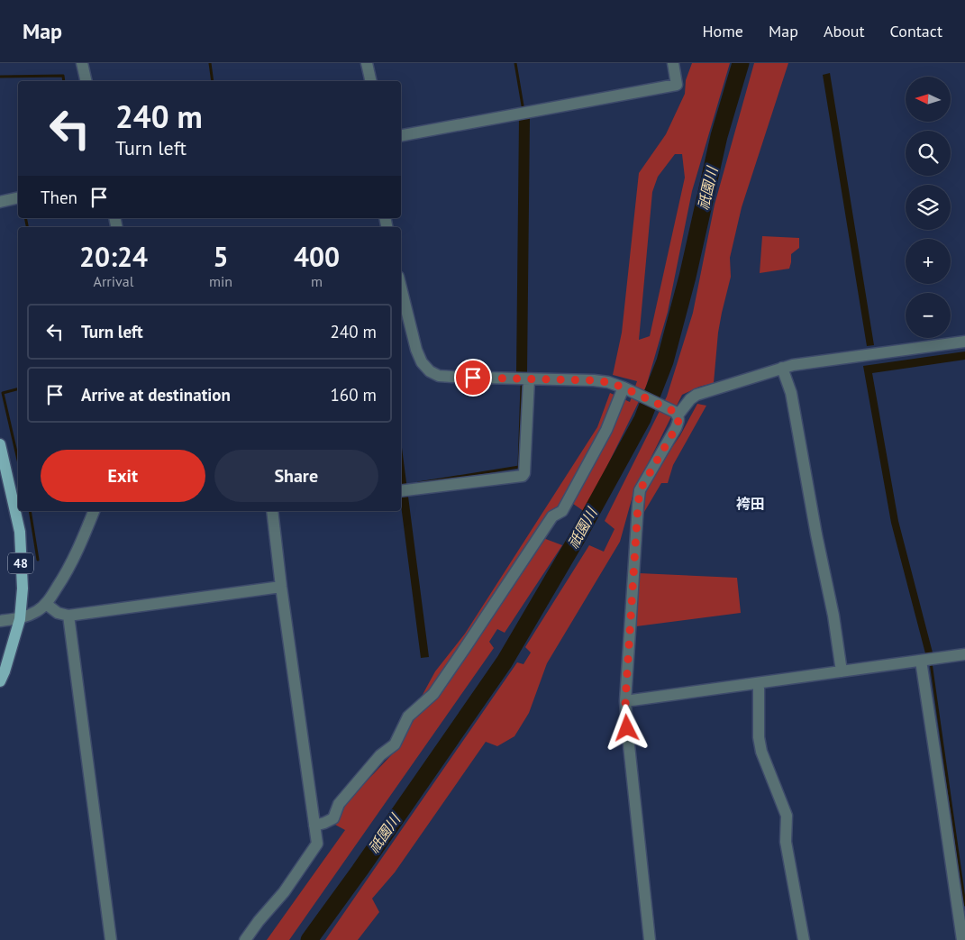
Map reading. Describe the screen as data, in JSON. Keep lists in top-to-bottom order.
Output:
{
  "streets": {
    "main road": ["48"]
  },
  "districts": ["袴田"],
  "water": ["祇園川"],
  "north": "left",
  "page": {
    "header": "Map",
    "nav": [
      "Home",
      "Map",
      "About",
      "Contact"
    ],
    "map_buttons": ["+", "−"],
    "turn": ["240 m", "Turn left"],
    "then": "Then",
    "eta": [
      "20:24",
      "Arrival",
      "5",
      "min",
      "400",
      "m"
    ],
    "list": [
      {
        "name": "Turn left",
        "value": "240 m"
      },
      {
        "name": "Arrive at destination",
        "value": "160 m"
      }
    ],
    "buttons": ["Exit", "Share"]
  }
}
